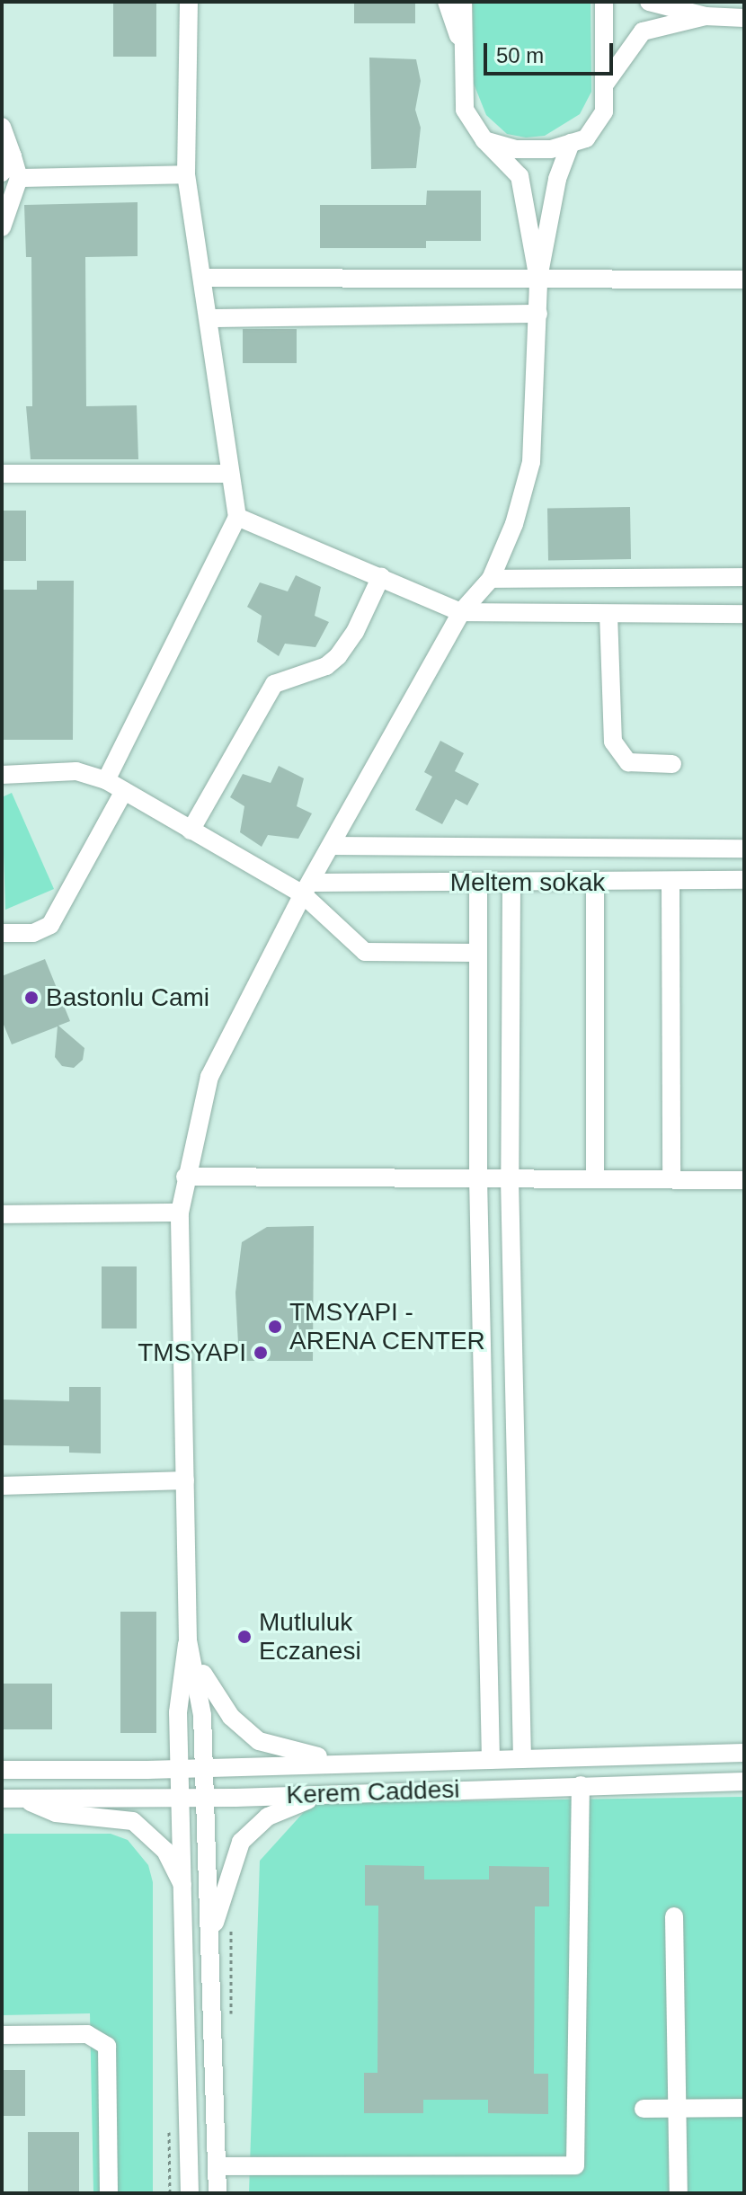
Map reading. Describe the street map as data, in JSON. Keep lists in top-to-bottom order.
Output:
{
  "streets": {
    "street": ["Meltem sokak", "Kerem Caddesi"]
  },
  "places": [
    "Bastonlu Cami",
    "TMSYAPI - ARENA CENTER",
    "TMSYAPI",
    "Mutluluk Eczanesi"
  ],
  "scale_bar": "50 m"
}
